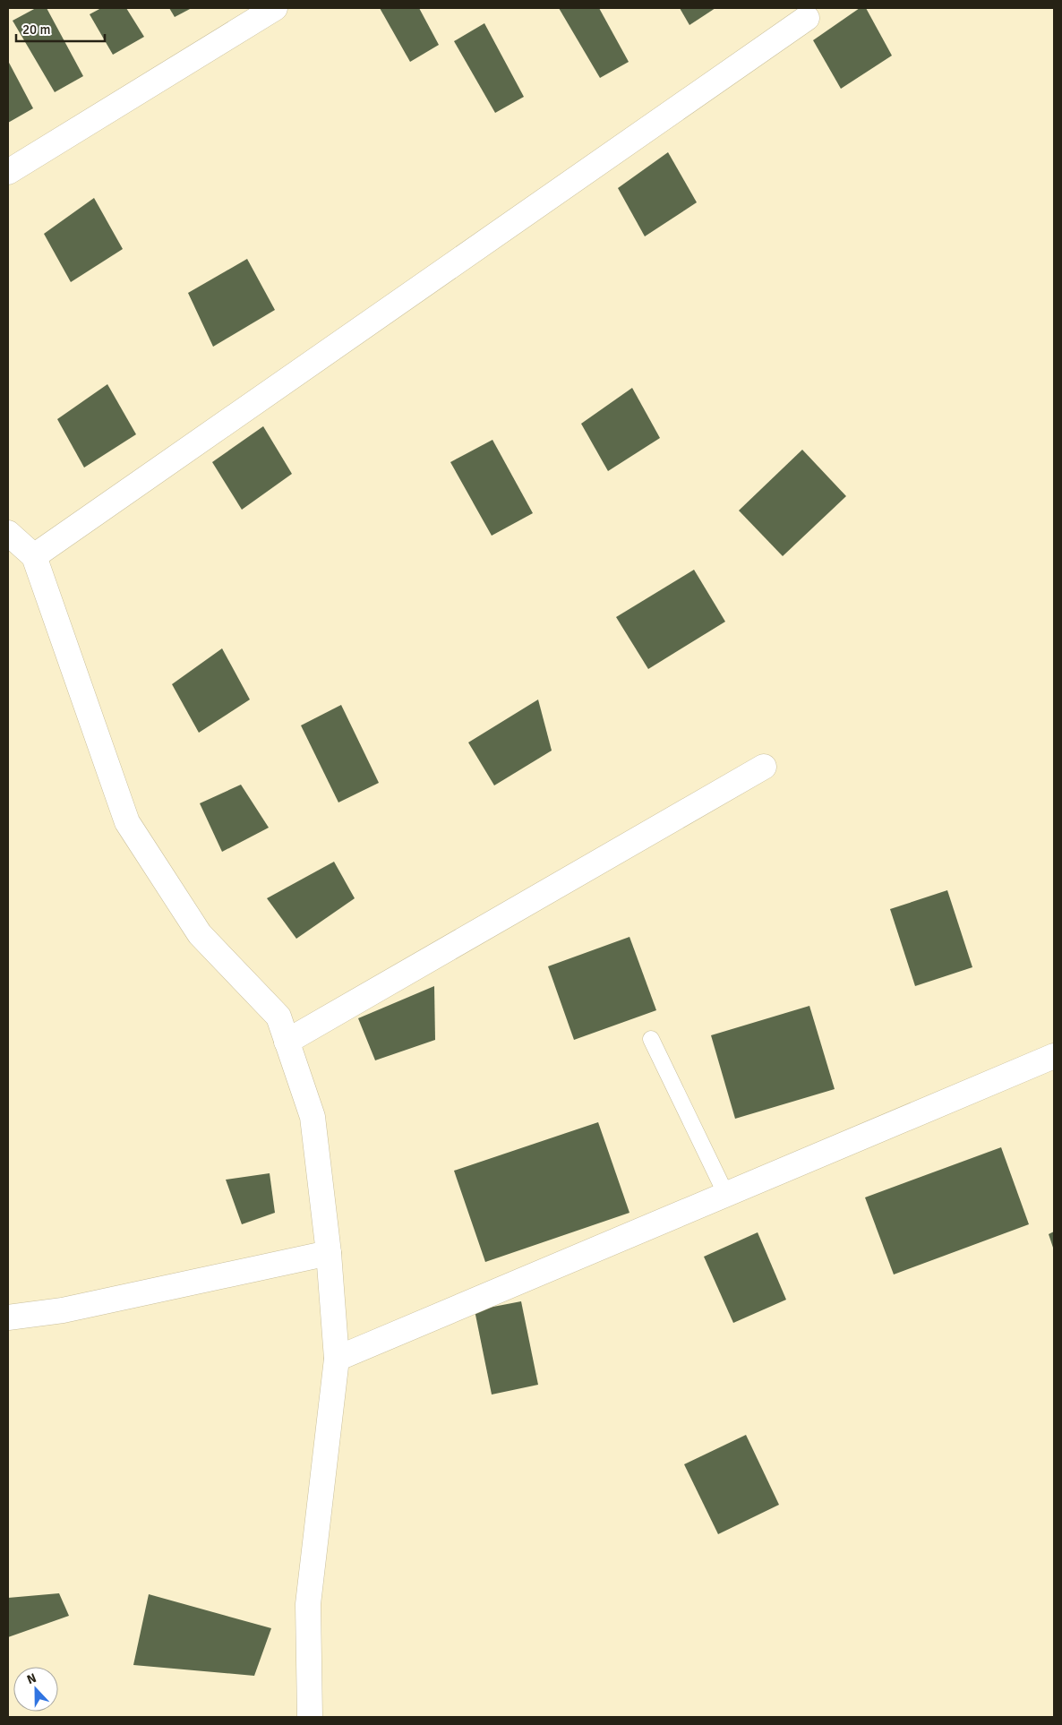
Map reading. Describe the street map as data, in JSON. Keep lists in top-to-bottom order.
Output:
{
  "scale_bar": "20 m",
  "north": "top"
}
